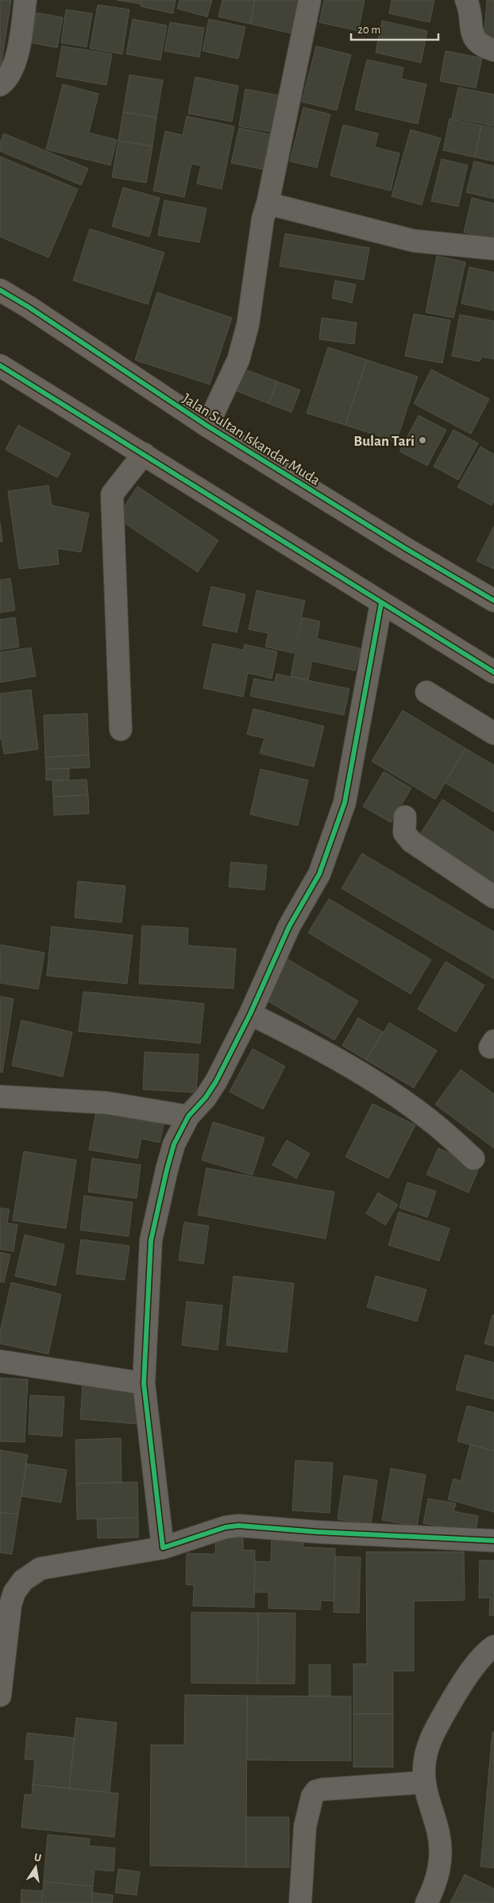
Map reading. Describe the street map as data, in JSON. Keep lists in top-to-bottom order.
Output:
{
  "streets": {
    "highway": ["Jalan Sultan Iskandar Muda"]
  },
  "places": ["Bulan Tari"],
  "scale_bar": "20 m",
  "north": "top"
}
